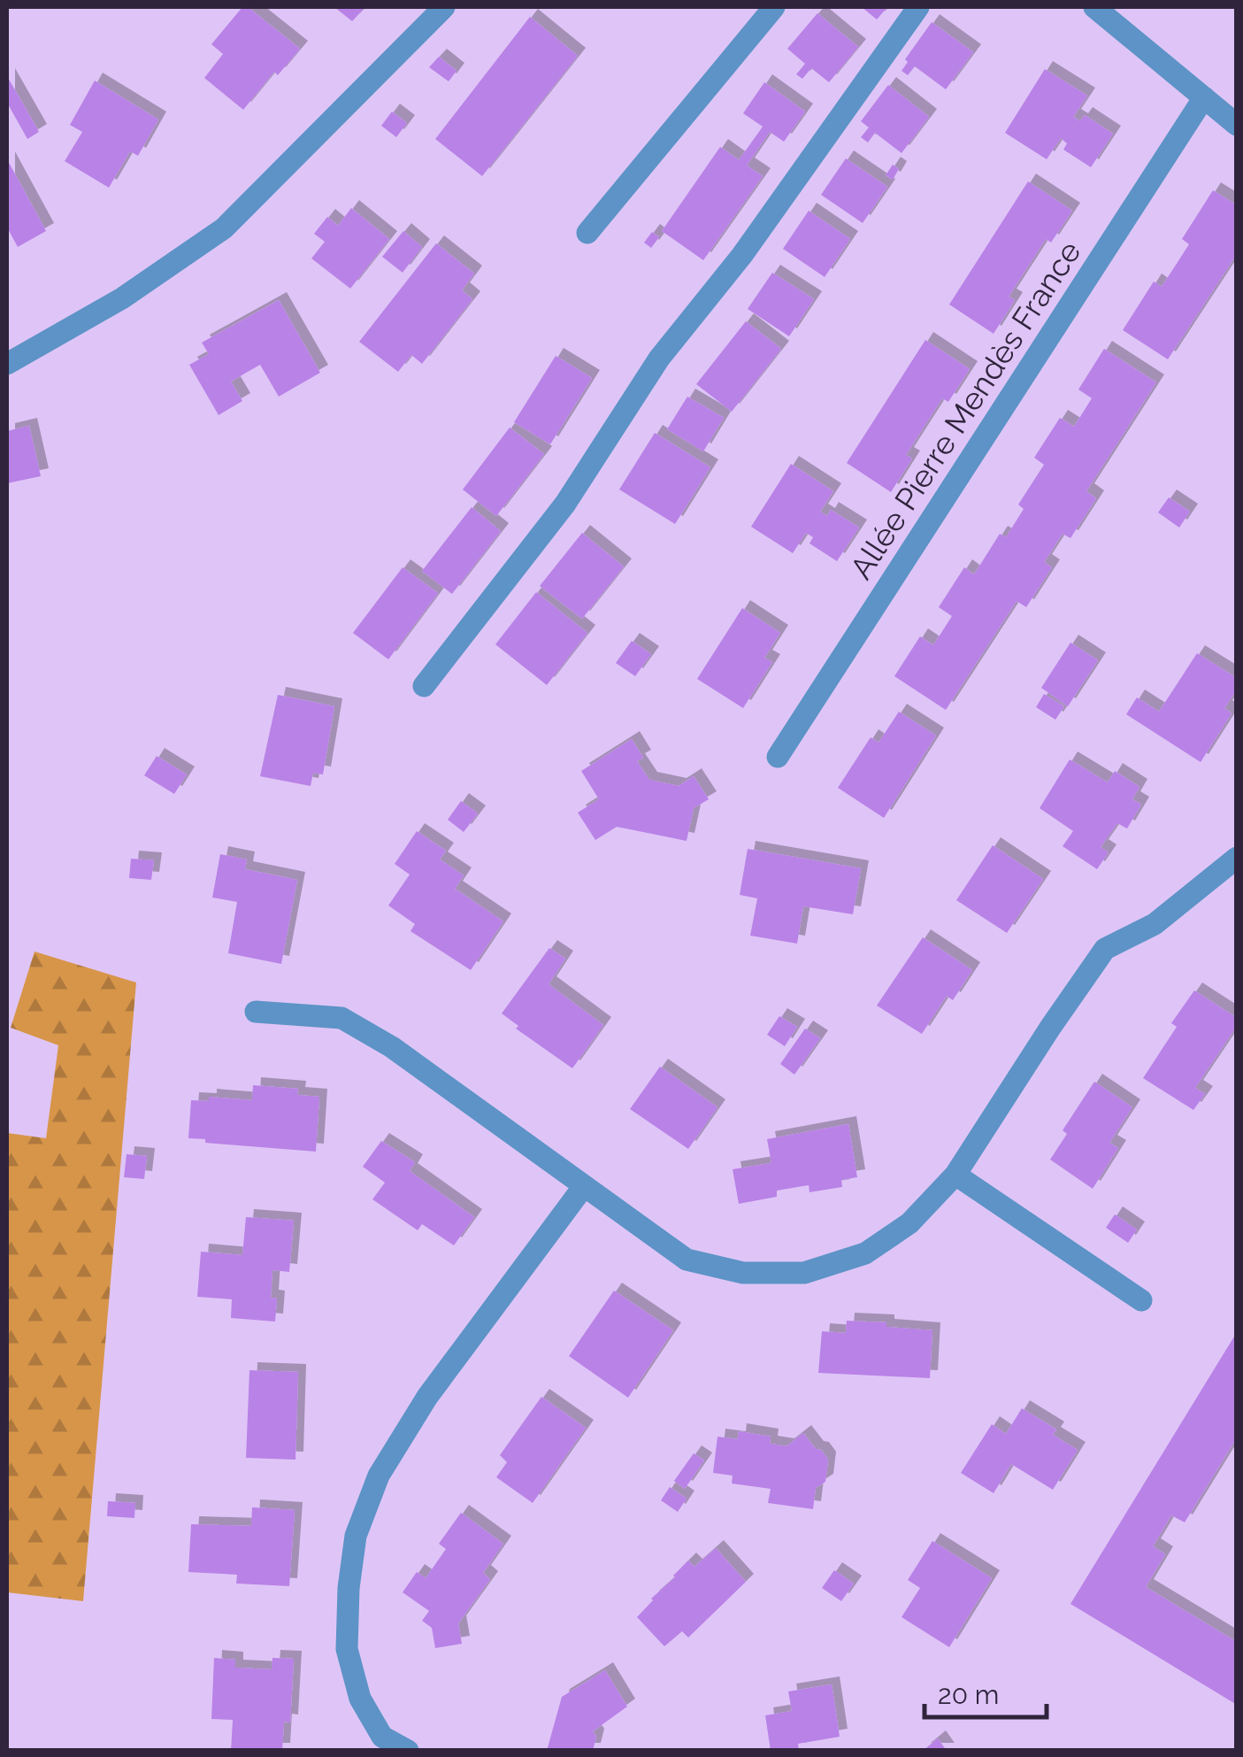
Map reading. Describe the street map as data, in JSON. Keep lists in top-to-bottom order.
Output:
{
  "streets": {
    "street": ["Allée Pierre Mendès France"]
  },
  "scale_bar": "20 m"
}
